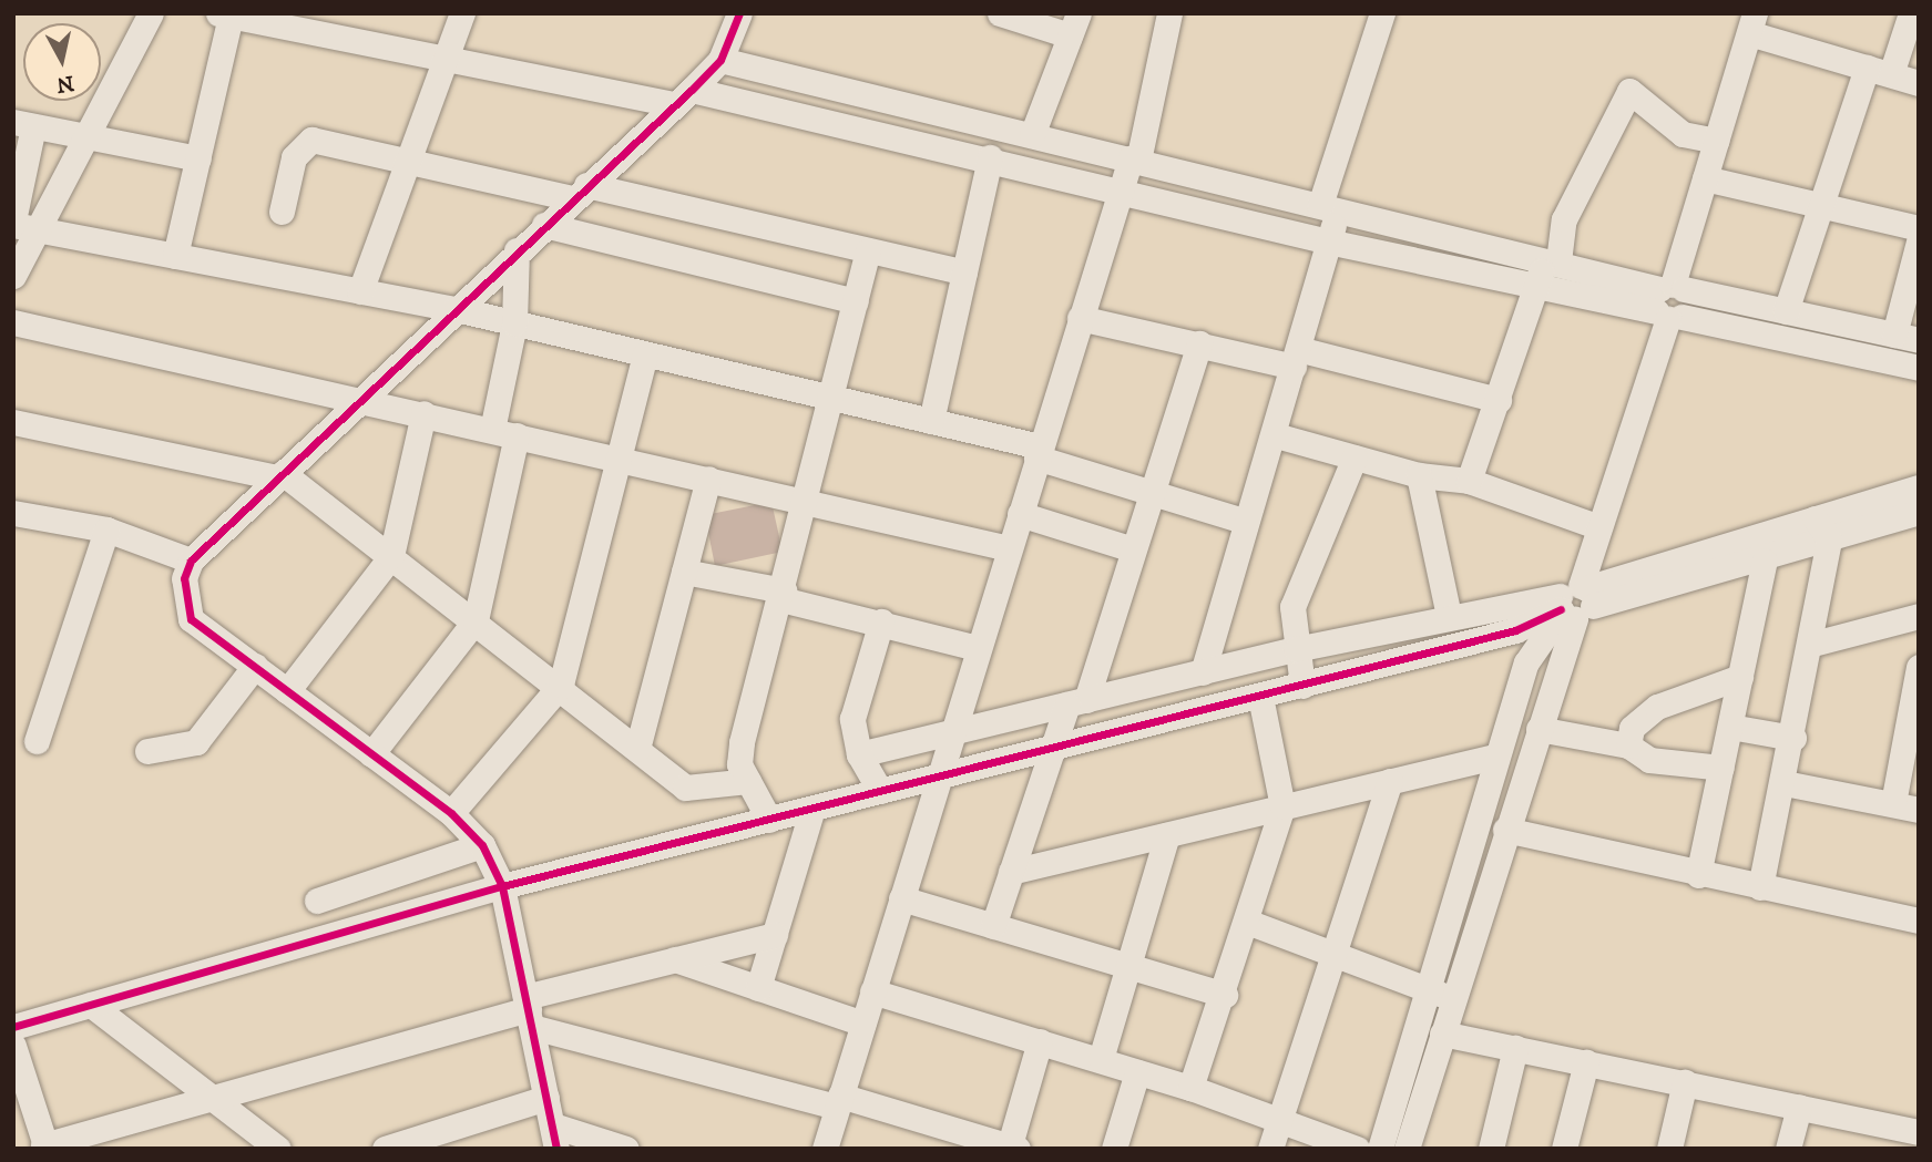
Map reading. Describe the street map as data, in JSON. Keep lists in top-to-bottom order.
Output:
{
  "north": "bottom"
}
